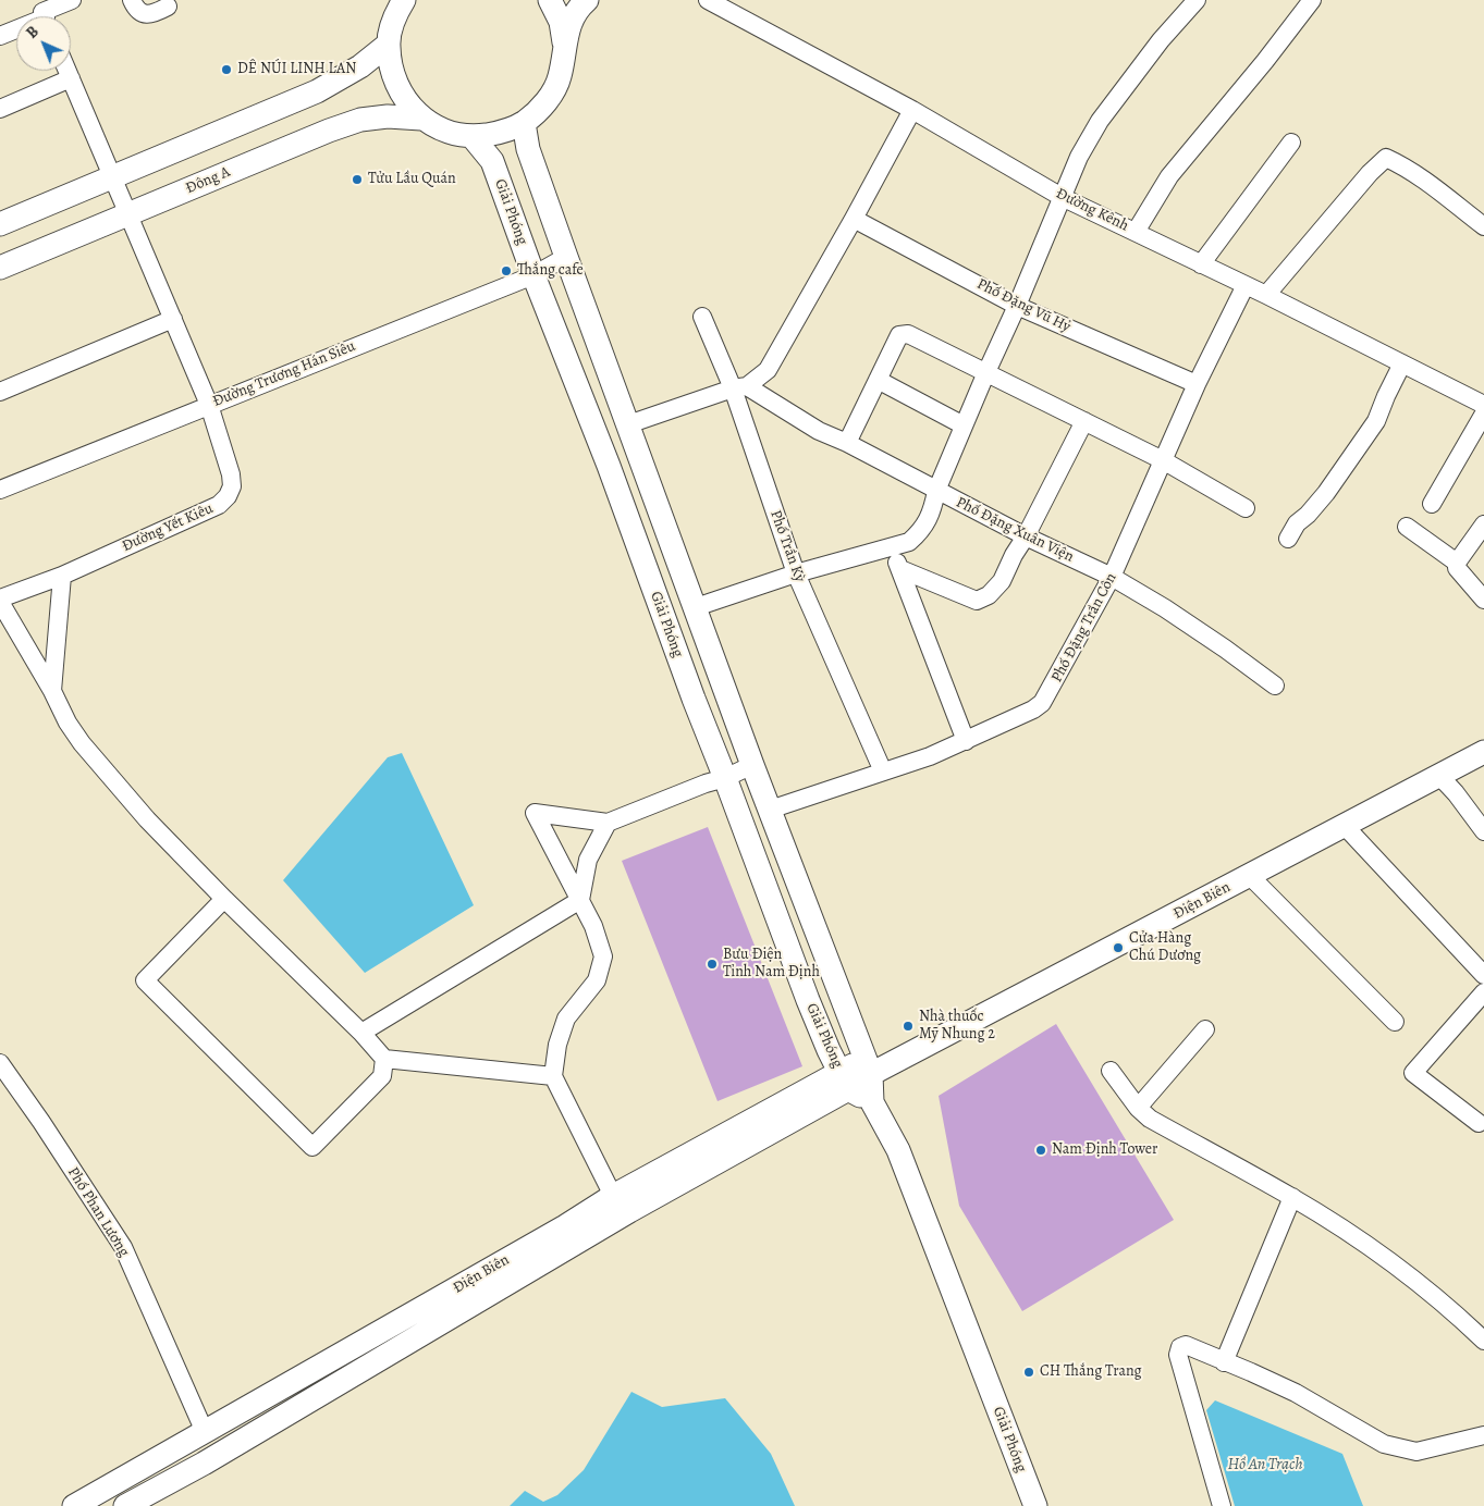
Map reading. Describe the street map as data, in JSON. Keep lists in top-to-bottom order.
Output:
{
  "streets": {
    "main road": ["Đông A", "Giải Phóng", "Điện Biên"],
    "street": [
      "Đường Kênh",
      "Phố Đặng Vũ Hỷ",
      "Đường Trương Hán Siêu",
      "Đường Yết Kiêu",
      "Phố Đặng Xuân Viện",
      "Phố Trần Kỳ",
      "Phố Đặng Trần Côn",
      "Phố Phan Lương"
    ]
  },
  "crossings": [
    ["Đông A", "Đường Yết Kiêu"],
    ["Đường Kênh", "Phố Đặng Trần Côn"],
    ["Giải Phóng", "Đường Trương Hán Siêu"],
    ["Giải Phóng", "Phố Đặng Trần Côn"],
    ["Giải Phóng", "Điện Biên"],
    ["Phố Đặng Vũ Hỷ", "Phố Đặng Trần Côn"],
    ["Đường Trương Hán Siêu", "Đường Yết Kiêu"],
    ["Phố Đặng Xuân Viện", "Phố Trần Kỳ"],
    ["Phố Đặng Xuân Viện", "Phố Đặng Trần Côn"],
    ["Phố Trần Kỳ", "Phố Đặng Trần Côn"],
    ["Điện Biên", "Phố Phan Lương"]
  ],
  "water": ["Hồ An Trạch"],
  "places": [
    "DÊ NÚI LINH LAN",
    "Tửu Lầu Quán",
    "Thắng cafe",
    "Cửa Hàng Chú Dương",
    "Bưu Điện Tỉnh Nam Định",
    "Nhà thuốc Mỹ Nhung 2",
    "Nam Định Tower",
    "CH Thắng Trang"
  ],
  "north": "top left"
}
